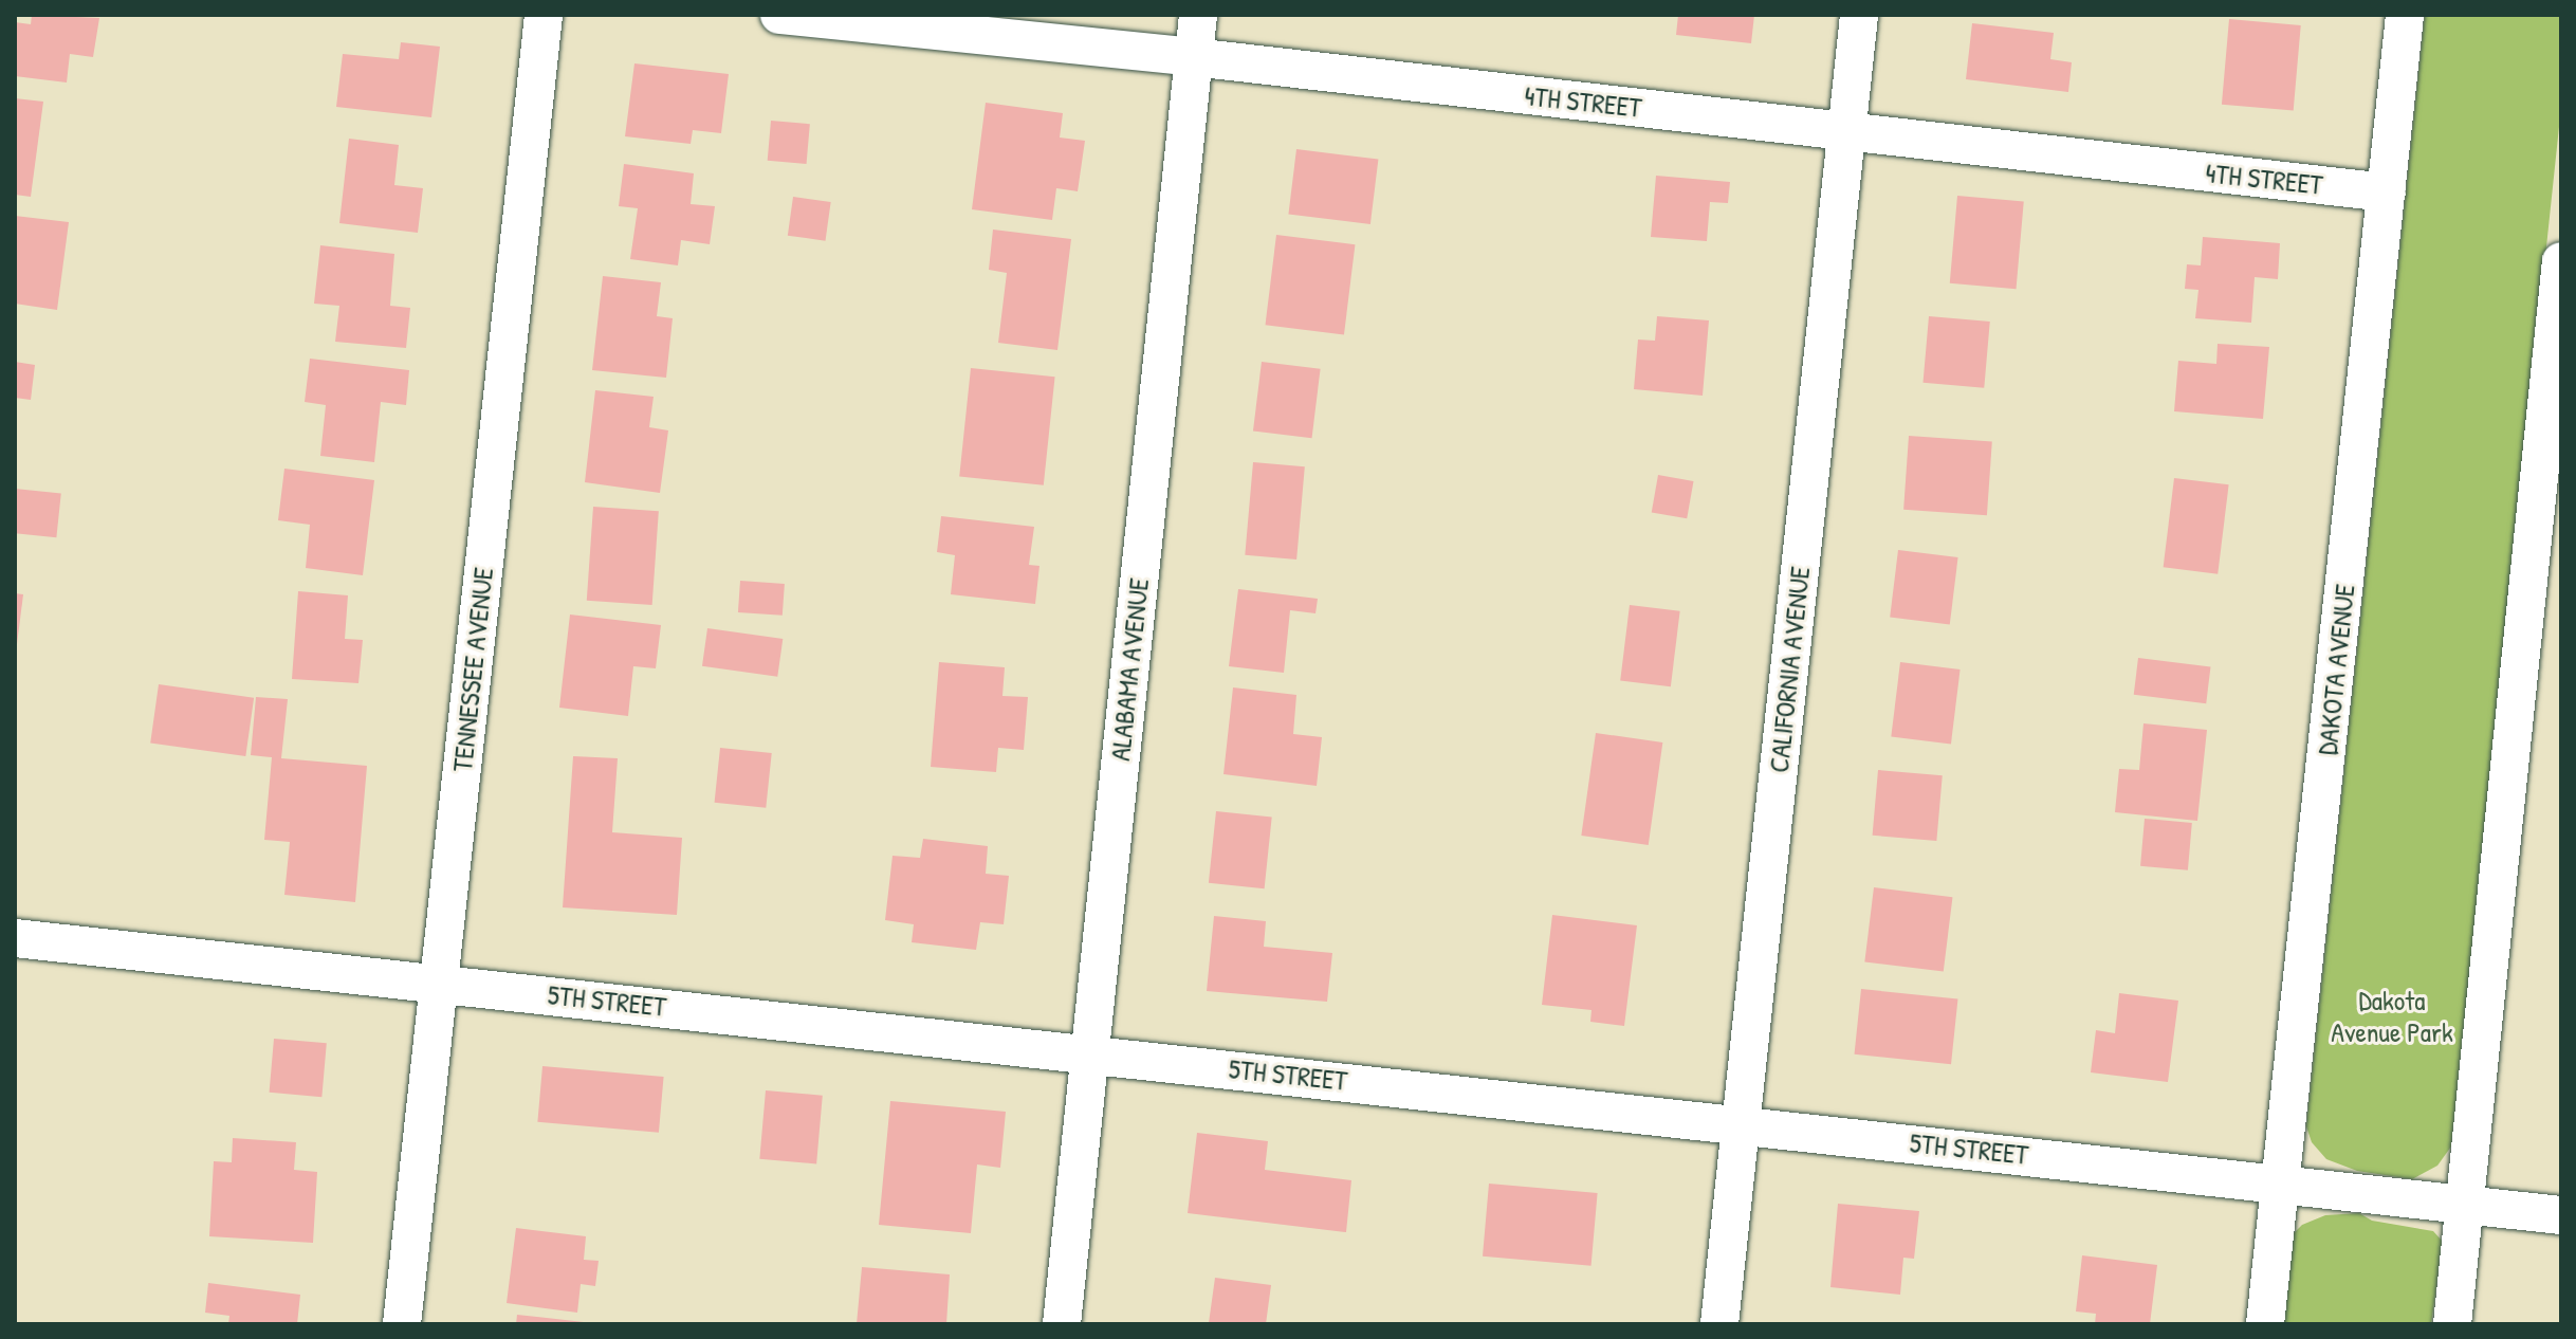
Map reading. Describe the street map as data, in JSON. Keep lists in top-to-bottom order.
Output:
{
  "streets": {
    "street": [
      "4TH STREET",
      "TENNESSEE AVENUE",
      "ALABAMA AVENUE",
      "CALIFORNIA AVENUE",
      "DAKOTA AVENUE",
      "5TH STREET"
    ]
  },
  "crossings": [
    ["4TH STREET", "ALABAMA AVENUE"],
    ["4TH STREET", "CALIFORNIA AVENUE"],
    ["4TH STREET", "DAKOTA AVENUE"],
    ["TENNESSEE AVENUE", "5TH STREET"],
    ["ALABAMA AVENUE", "5TH STREET"],
    ["CALIFORNIA AVENUE", "5TH STREET"],
    ["DAKOTA AVENUE", "5TH STREET"]
  ],
  "parks": ["Dakota Avenue Park"]
}
